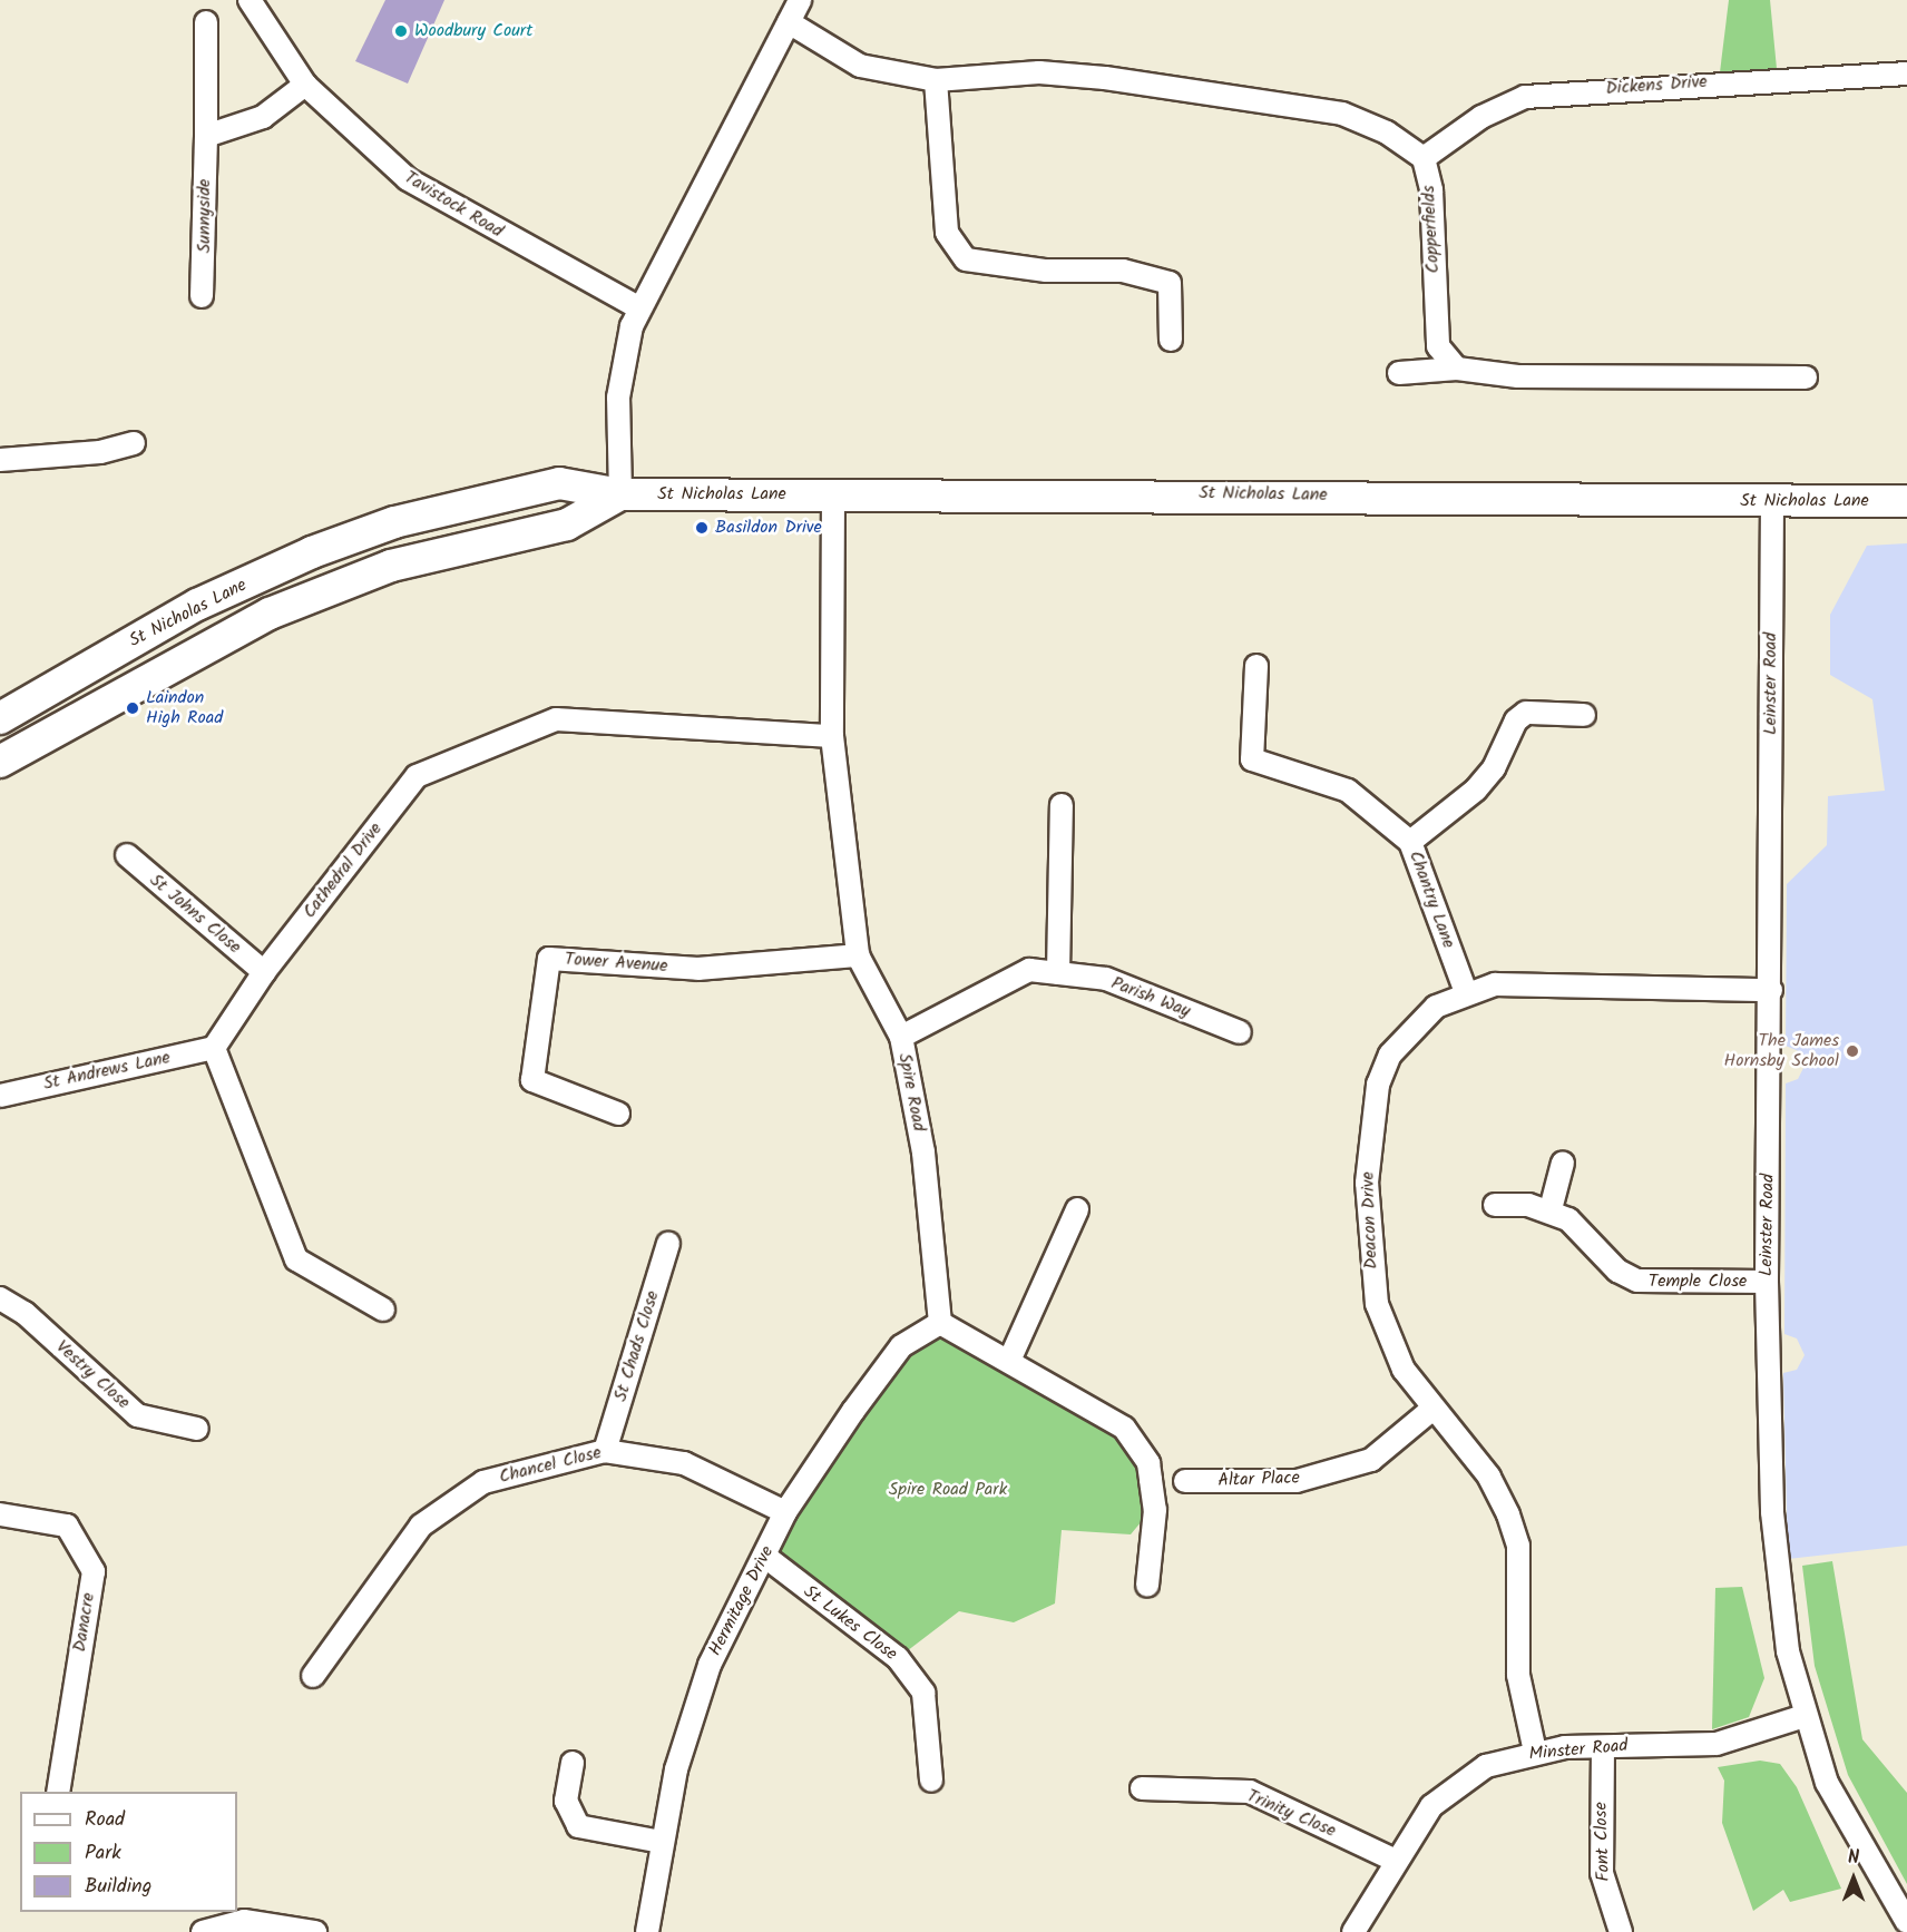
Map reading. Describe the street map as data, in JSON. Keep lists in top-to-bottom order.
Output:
{
  "streets": {
    "main road": ["St Nicholas Lane"],
    "street": [
      "Dickens Drive",
      "Tavistock Road",
      "Sunnyside",
      "Copperfields",
      "Leinster Road",
      "Cathedral Drive",
      "Chantry Lane",
      "St Johns Close",
      "Tower Avenue",
      "Parish Way",
      "St Andrews Lane",
      "Spire Road",
      "Deacon Drive",
      "Temple Close",
      "St Chads Close",
      "Vestry Close",
      "Chancel Close",
      "Altar Place",
      "Hermitage Drive",
      "Danacre",
      "St Lukes Close",
      "Minster Road",
      "Trinity Close",
      "Font Close"
    ]
  },
  "crossings": [
    ["Dickens Drive", "Copperfields"],
    ["St Nicholas Lane", "Leinster Road"],
    ["St Nicholas Lane", "Spire Road"],
    ["Leinster Road", "Deacon Drive"],
    ["Leinster Road", "Temple Close"],
    ["Leinster Road", "Minster Road"],
    ["Cathedral Drive", "St Johns Close"],
    ["Cathedral Drive", "St Andrews Lane"],
    ["Cathedral Drive", "Spire Road"],
    ["Chantry Lane", "Deacon Drive"],
    ["Tower Avenue", "Spire Road"],
    ["Parish Way", "Spire Road"],
    ["Spire Road", "Hermitage Drive"],
    ["Deacon Drive", "Altar Place"],
    ["Deacon Drive", "Minster Road"],
    ["St Chads Close", "Chancel Close"],
    ["Chancel Close", "Hermitage Drive"],
    ["Hermitage Drive", "St Lukes Close"],
    ["Minster Road", "Trinity Close"],
    ["Minster Road", "Font Close"]
  ],
  "parks": ["Spire Road Park"],
  "places": [
    "Woodbury Court",
    "Basildon Drive",
    "Laindon High Road",
    "The James Hornsby School"
  ],
  "legend": ["Road", "Park", "Building"],
  "north": "top"
}
